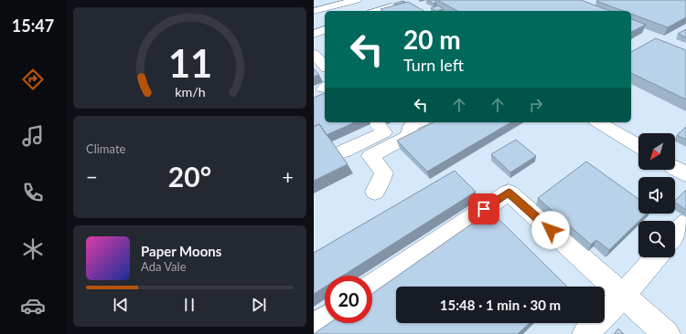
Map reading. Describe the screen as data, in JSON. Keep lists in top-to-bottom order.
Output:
{
  "north": "bottom left",
  "page": {
    "tabs": "15:47",
    "turn": ["20 m", "Turn left"],
    "tile": "Climate",
    "heat": ["−", "20°", "+"],
    "song": ["Paper Moons", "Ada Vale"],
    "limit": "20",
    "trip": "15:48 · 1 min · 30 m",
    "gauge": ["11", "km/h"]
  }
}
